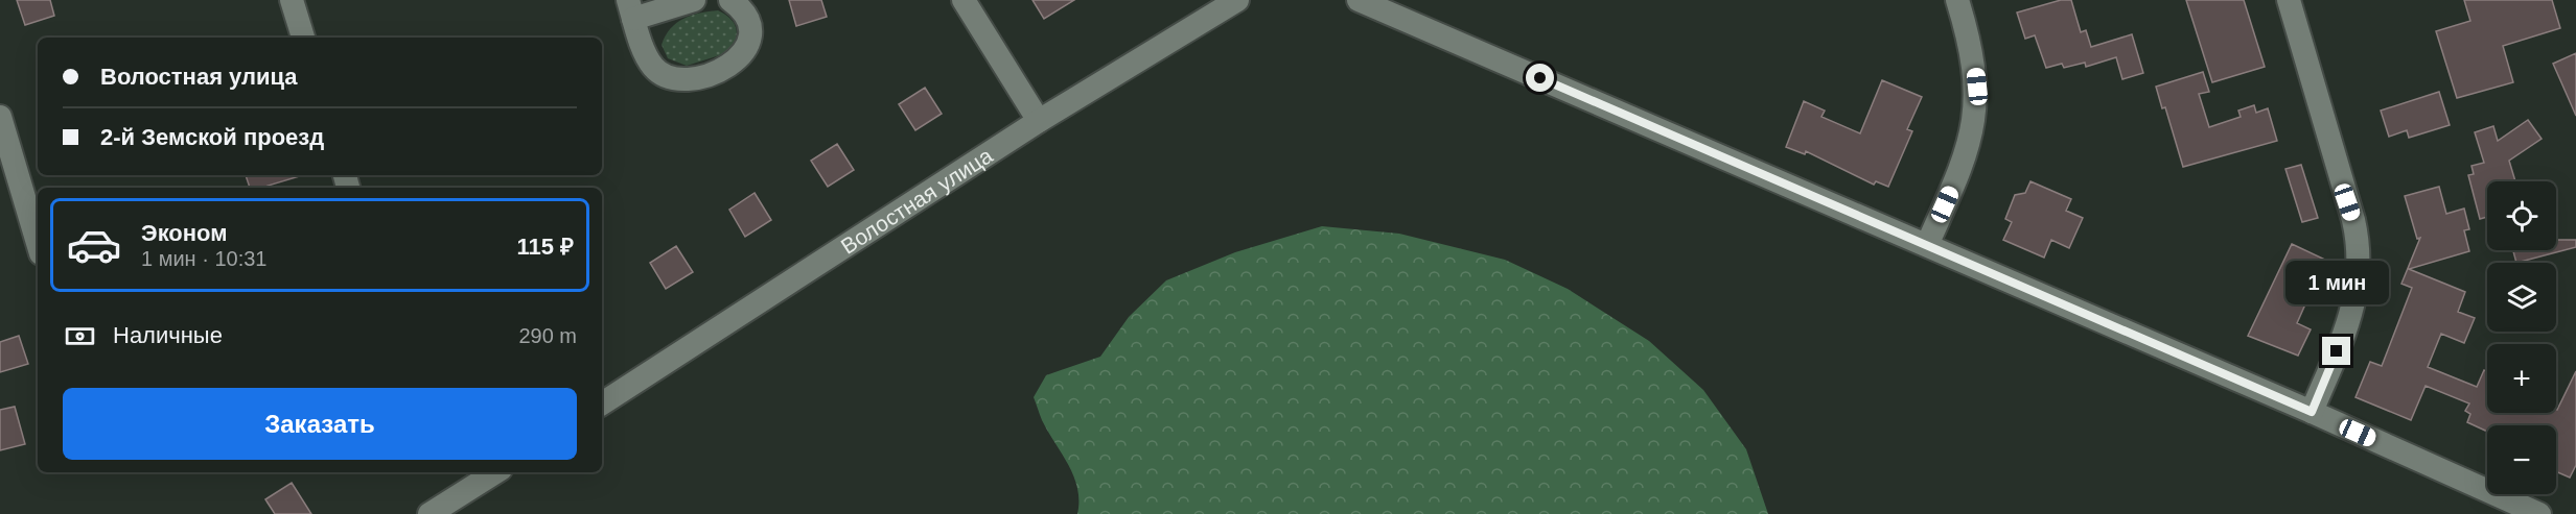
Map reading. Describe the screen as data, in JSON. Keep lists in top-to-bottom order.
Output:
{
  "streets": {
    "street": ["Волостная улица"]
  },
  "page": {
    "banner": ["Волостная улица", "2-й Земской проезд"],
    "map_buttons": ["+", "−"],
    "list": [
      {
        "name": "Эконом",
        "note": "1 мин · 10:31",
        "value": "115 ₽"
      }
    ],
    "bubble": "1 мин",
    "pay": ["Наличные", "290 m"],
    "buttons": "Заказать"
  }
}
